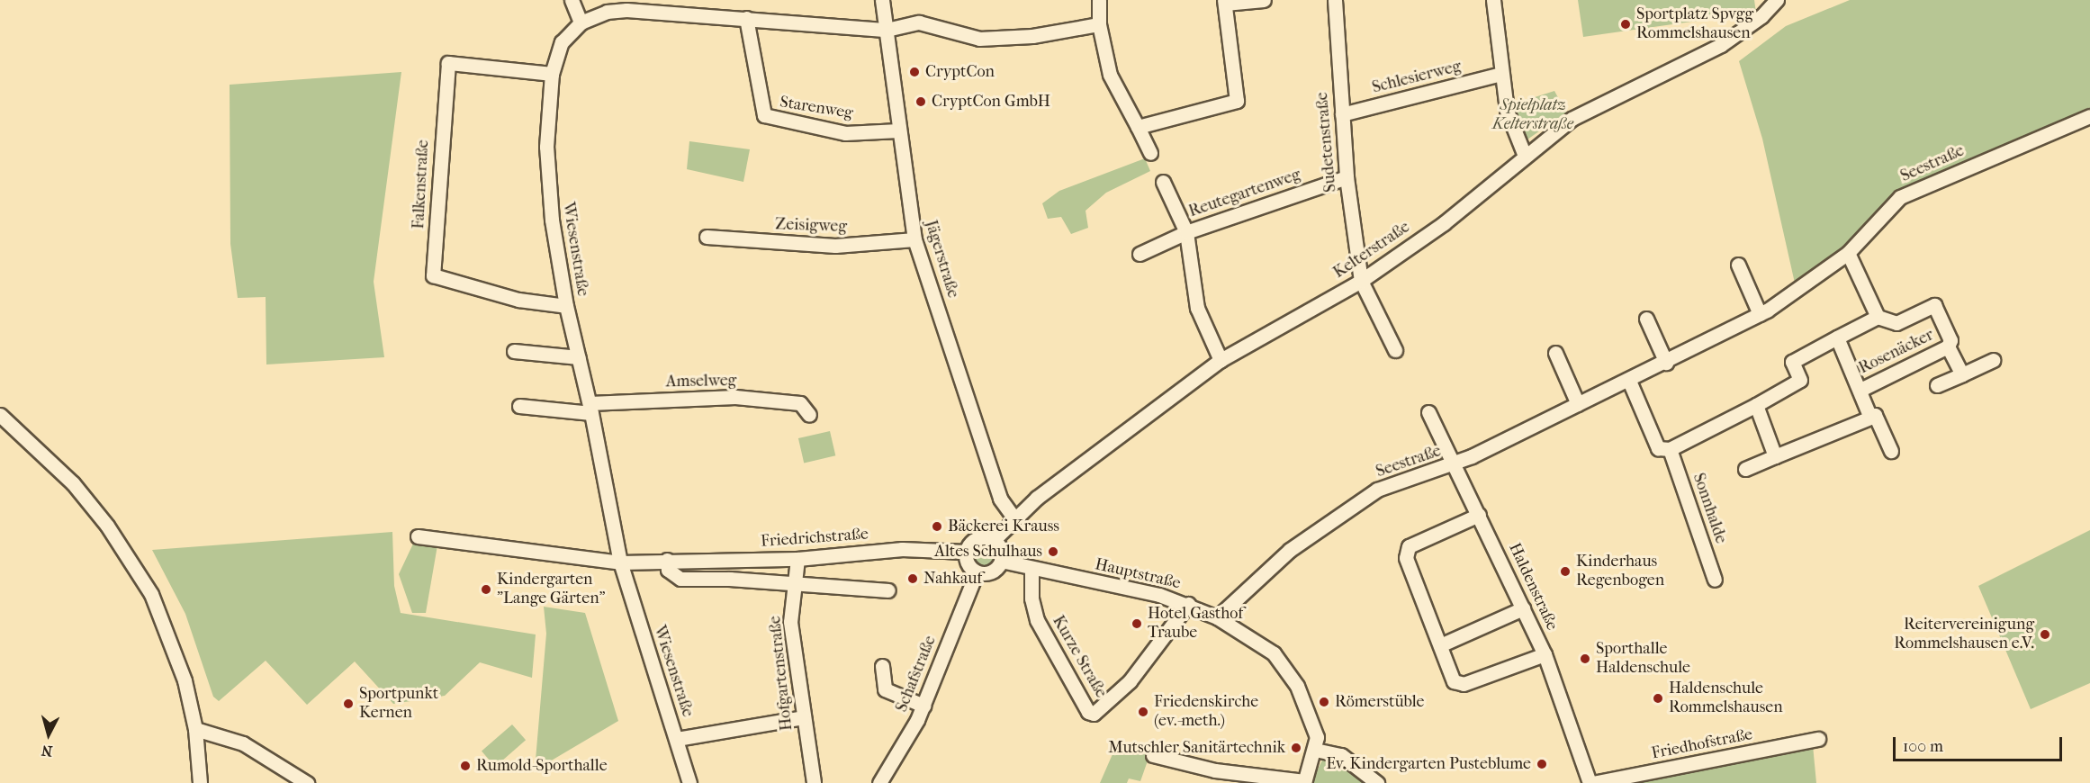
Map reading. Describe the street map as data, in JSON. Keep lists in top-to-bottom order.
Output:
{
  "streets": {
    "street": [
      "Schlesierweg",
      "Starenweg",
      "Sudetenstraße",
      "Seestraße",
      "Falkenstraße",
      "Reutegartenweg",
      "Zeisigweg",
      "Wiesenstraße",
      "Kelterstraße",
      "Jägerstraße",
      "Rosenäcker",
      "Amselweg",
      "Sonnhalde",
      "Friedrichstraße",
      "Hauptstraße",
      "Haldenstraße",
      "Kurze Straße",
      "Hofgartenstraße",
      "Schafstraße",
      "Friedhofstraße"
    ]
  },
  "crossings": [
    ["Schlesierweg", "Sudetenstraße"],
    ["Starenweg", "Wiesenstraße"],
    ["Starenweg", "Jägerstraße"],
    ["Sudetenstraße", "Reutegartenweg"],
    ["Sudetenstraße", "Kelterstraße"],
    ["Seestraße", "Hauptstraße"],
    ["Seestraße", "Haldenstraße"],
    ["Falkenstraße", "Wiesenstraße"],
    ["Zeisigweg", "Jägerstraße"],
    ["Wiesenstraße", "Jägerstraße"],
    ["Wiesenstraße", "Amselweg"],
    ["Wiesenstraße", "Friedrichstraße"],
    ["Kelterstraße", "Jägerstraße"],
    ["Kelterstraße", "Friedrichstraße"],
    ["Kelterstraße", "Hauptstraße"],
    ["Kelterstraße", "Schafstraße"],
    ["Friedrichstraße", "Hauptstraße"],
    ["Friedrichstraße", "Hofgartenstraße"],
    ["Friedrichstraße", "Schafstraße"],
    ["Hauptstraße", "Kurze Straße"],
    ["Hauptstraße", "Schafstraße"],
    ["Haldenstraße", "Friedhofstraße"]
  ],
  "parks": ["Spielplatz Kelterstraße"],
  "places": [
    "Sportplatz Spvgg Rommelshausen",
    "CryptCon",
    "CryptCon GmbH",
    "Bäckerei Krauss",
    "Altes Schulhaus",
    "Kinderhaus Regenbogen",
    "Nahkauf",
    "Kindergarten \"Lange Gärten\"",
    "Hotel Gasthof Traube",
    "Reitervereinigung Rommelshausen e.V.",
    "Sporthalle Haldenschule",
    "Haldenschule Rommelshausen",
    "Römerstüble",
    "Sportpunkt Kernen",
    "Friedenskirche (ev.-meth.)",
    "Mutschler Sanitärtechnik",
    "Ev. Kindergarten Pusteblume",
    "Rumold-Sporthalle"
  ],
  "scale_bar": "100 m",
  "north": "bottom"
}
